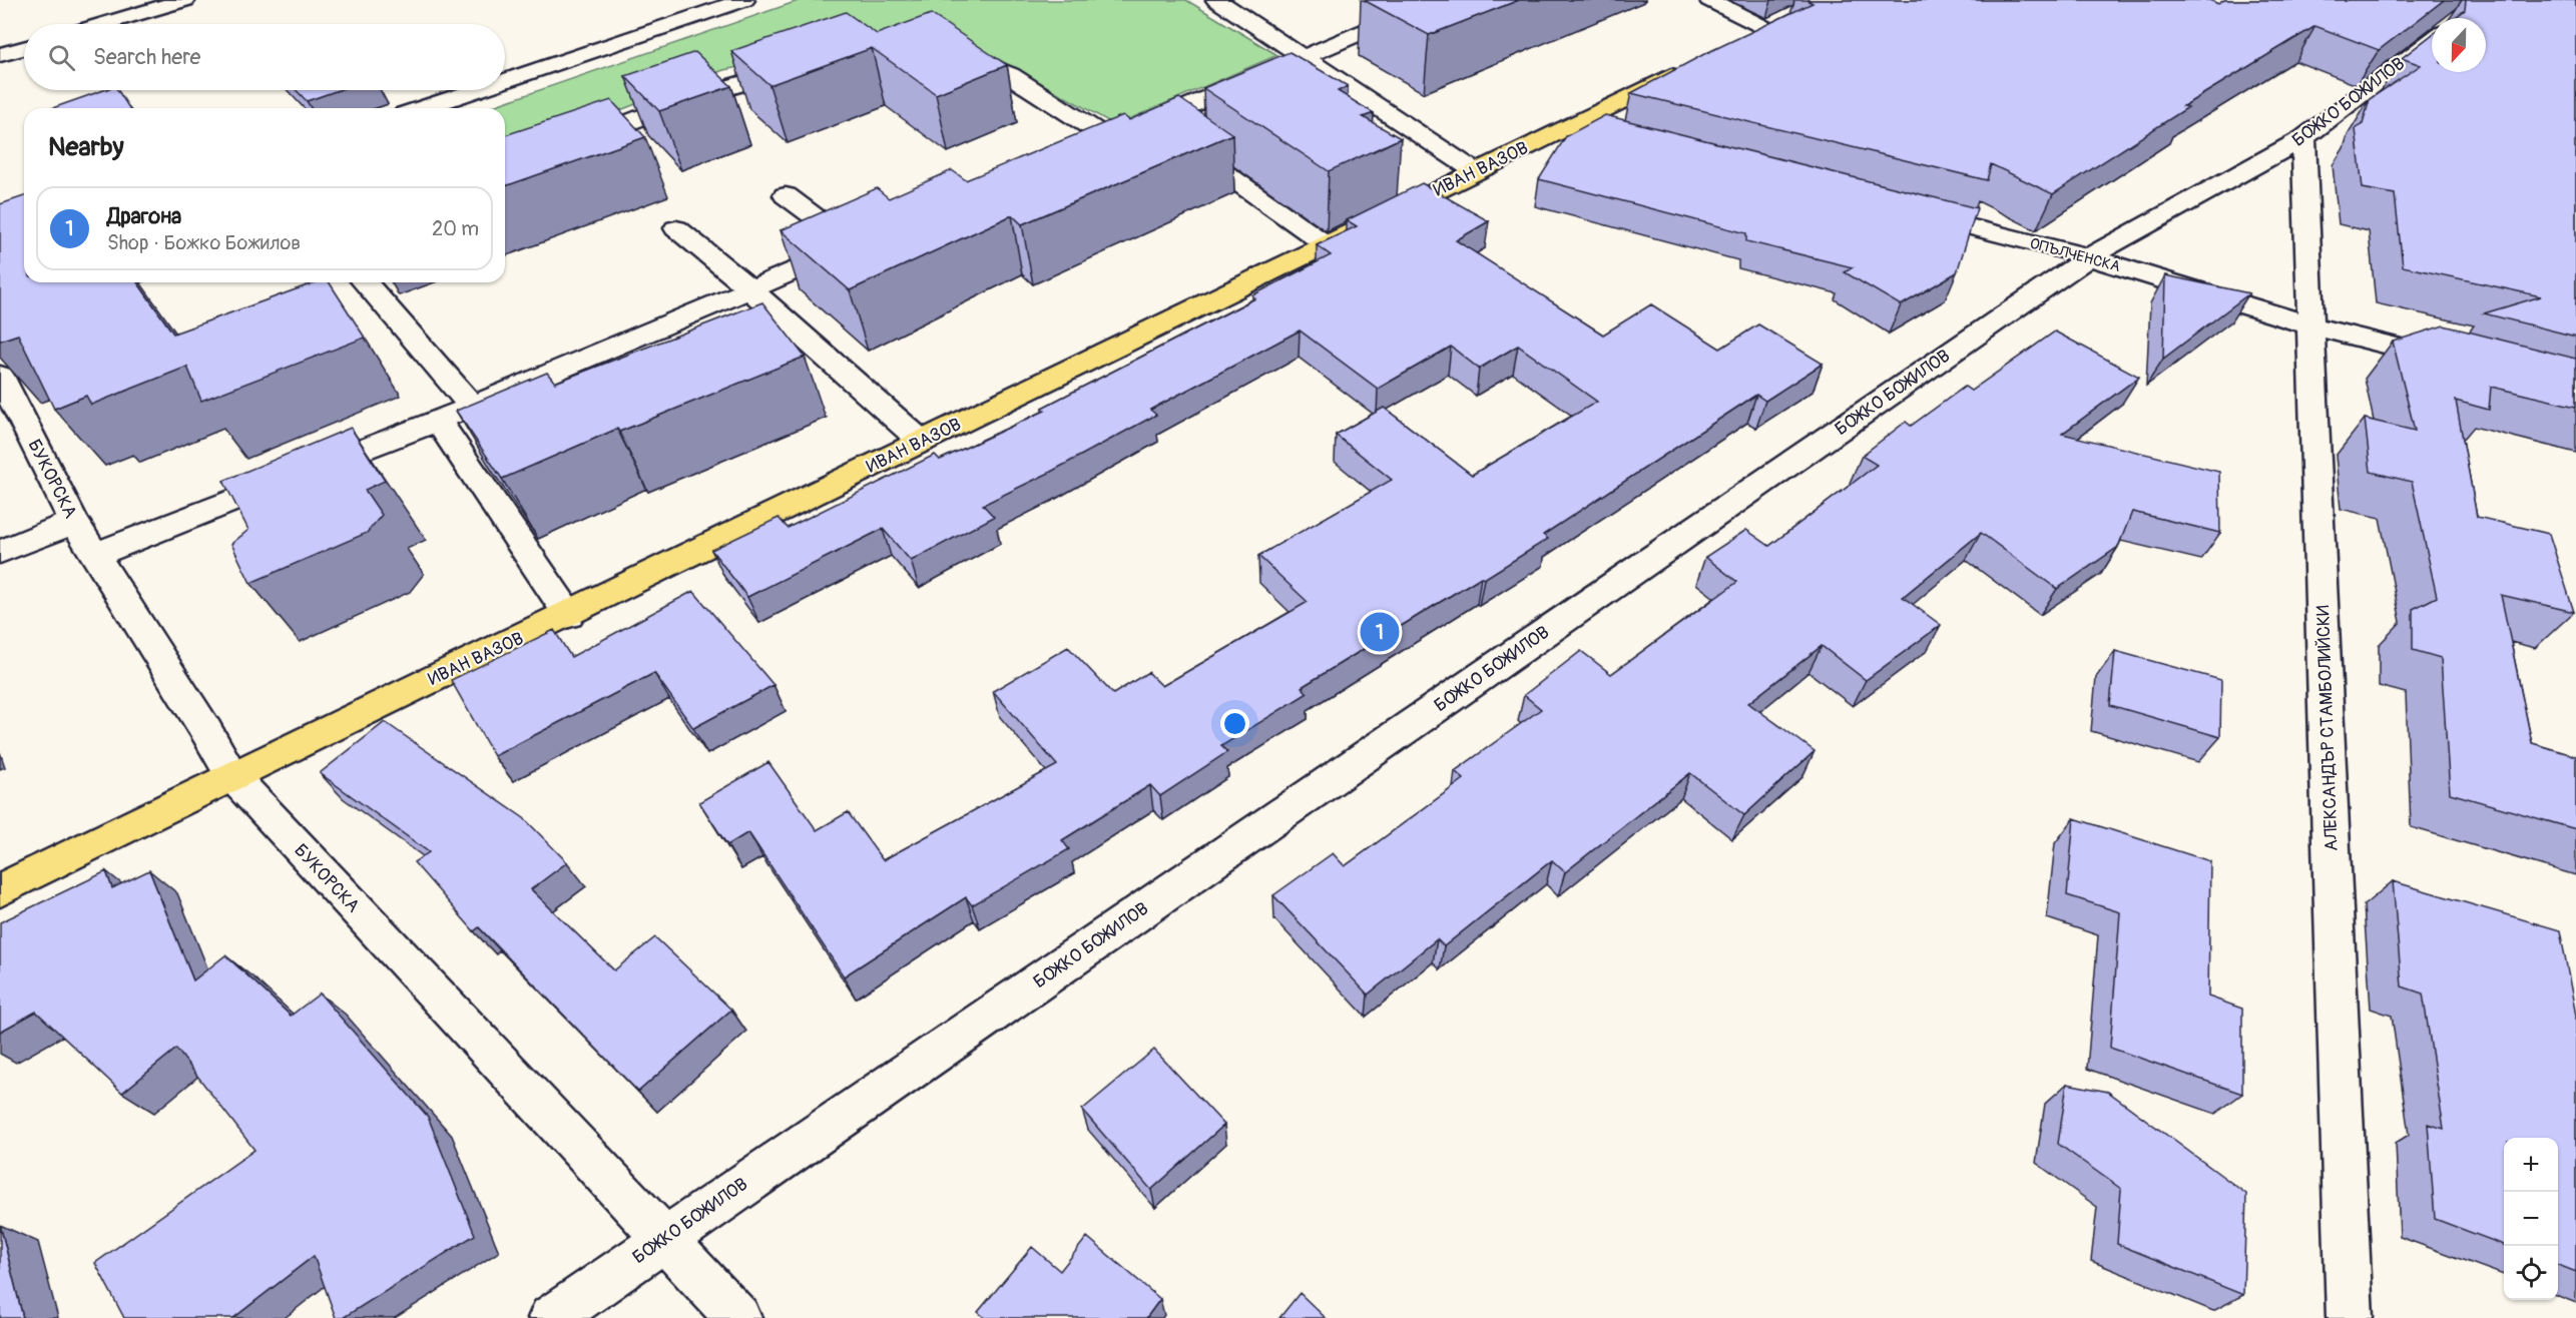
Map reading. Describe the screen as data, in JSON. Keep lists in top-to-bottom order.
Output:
{
  "streets": {
    "main road": ["ИВАН ВАЗОВ"],
    "street": [
      "БОЖКО БОЖИЛОВ",
      "ОПЪЛЧЕНСКА",
      "БУКОРСКА",
      "АЛЕКСАНДЪР СТАМБОЛИЙСКИ"
    ]
  },
  "crossings": [
    ["БОЖКО БОЖИЛОВ", "ОПЪЛЧЕНСКА"],
    ["БОЖКО БОЖИЛОВ", "БУКОРСКА"],
    ["БОЖКО БОЖИЛОВ", "АЛЕКСАНДЪР СТАМБОЛИЙСКИ"],
    ["ИВАН ВАЗОВ", "БУКОРСКА"],
    ["ОПЪЛЧЕНСКА", "АЛЕКСАНДЪР СТАМБОЛИЙСКИ"]
  ],
  "north": "bottom",
  "page": {
    "search": "Search here",
    "heading": "Nearby",
    "list": [
      {
        "mark": "1",
        "name": "Драгона",
        "note": "Shop · Божко Божилов",
        "value": "20 m"
      }
    ],
    "pins": "1",
    "map_buttons": ["+", "−"]
  }
}
